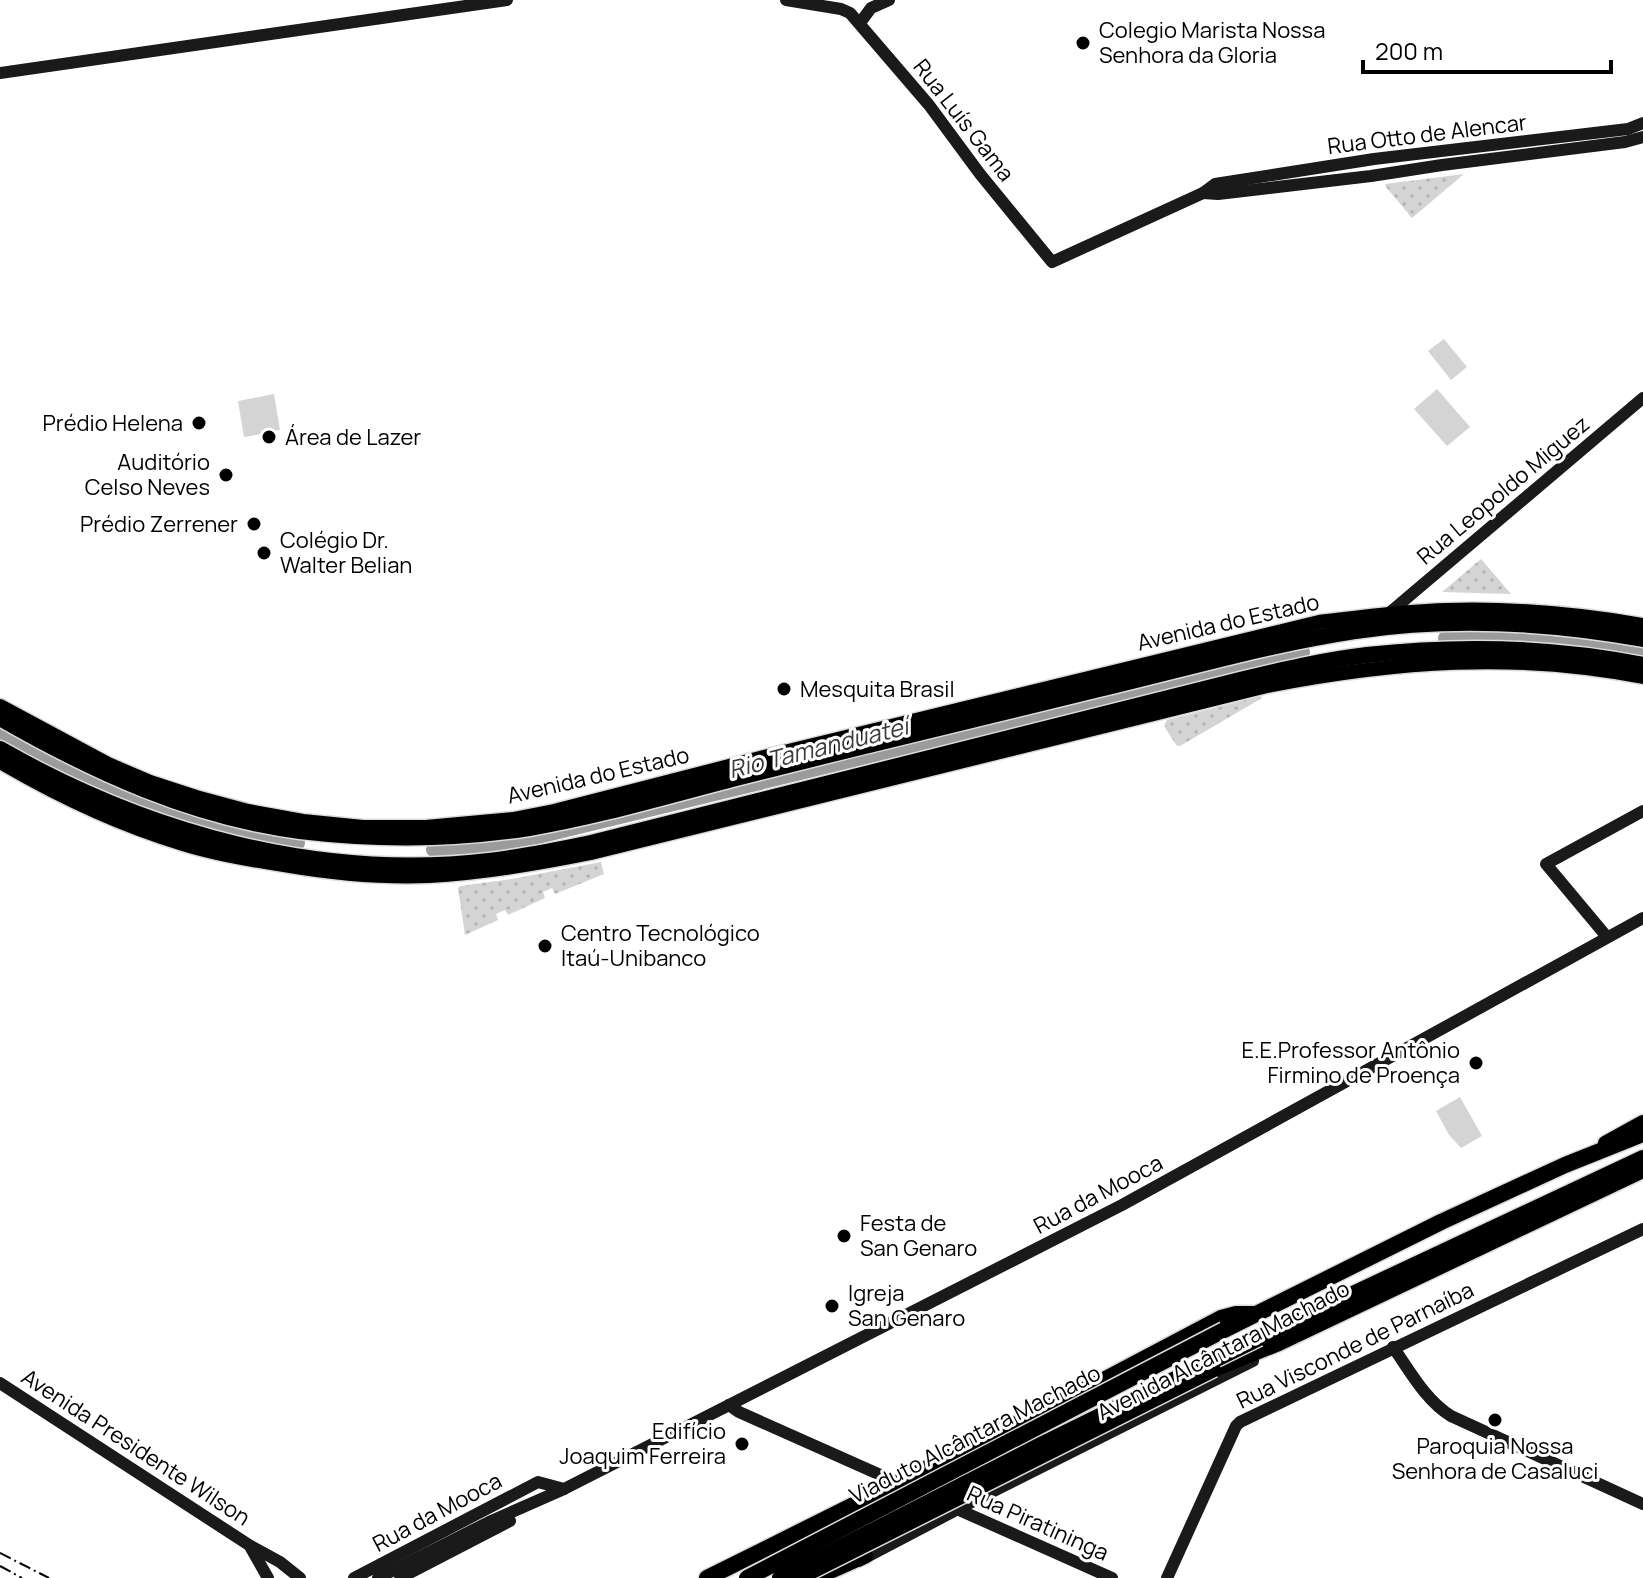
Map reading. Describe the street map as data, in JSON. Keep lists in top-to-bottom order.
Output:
{
  "streets": {
    "highway": ["Avenida do Estado", "Avenida Alcântara Machado", "Viaduto Alcântara Machado"],
    "main road": [
      "Rua Luís Gama",
      "Rua Otto de Alencar",
      "Rua Leopoldo Miguez",
      "Rua da Mooca",
      "Rua Visconde de Parnaíba",
      "Avenida Presidente Wilson",
      "Rua Piratininga"
    ]
  },
  "crossings": [
    ["Rua Luís Gama", "Rua Otto de Alencar"],
    ["Rua Leopoldo Miguez", "Avenida do Estado"],
    ["Rua da Mooca", "Rua Piratininga"],
    ["Avenida Alcântara Machado", "Viaduto Alcântara Machado"],
    ["Avenida Alcântara Machado", "Rua Piratininga"]
  ],
  "water": ["Rio Tamanduateí"],
  "places": [
    "Colegio Marista Nossa Senhora da Gloria",
    "Prédio Helena",
    "Área de Lazer",
    "Auditório Celso Neves",
    "Prédio Zerrener",
    "Colégio Dr. Walter Belian",
    "Mesquita Brasil",
    "Centro Tecnológico Itaú-Unibanco",
    "E.E.Professor Antônio Firmino de Proença",
    "Festa de San Genaro",
    "Igreja San Genaro",
    "Paroquia Nossa Senhora de Casaluci",
    "Edifício Joaquim Ferreira"
  ],
  "scale_bar": "200 m"
}
